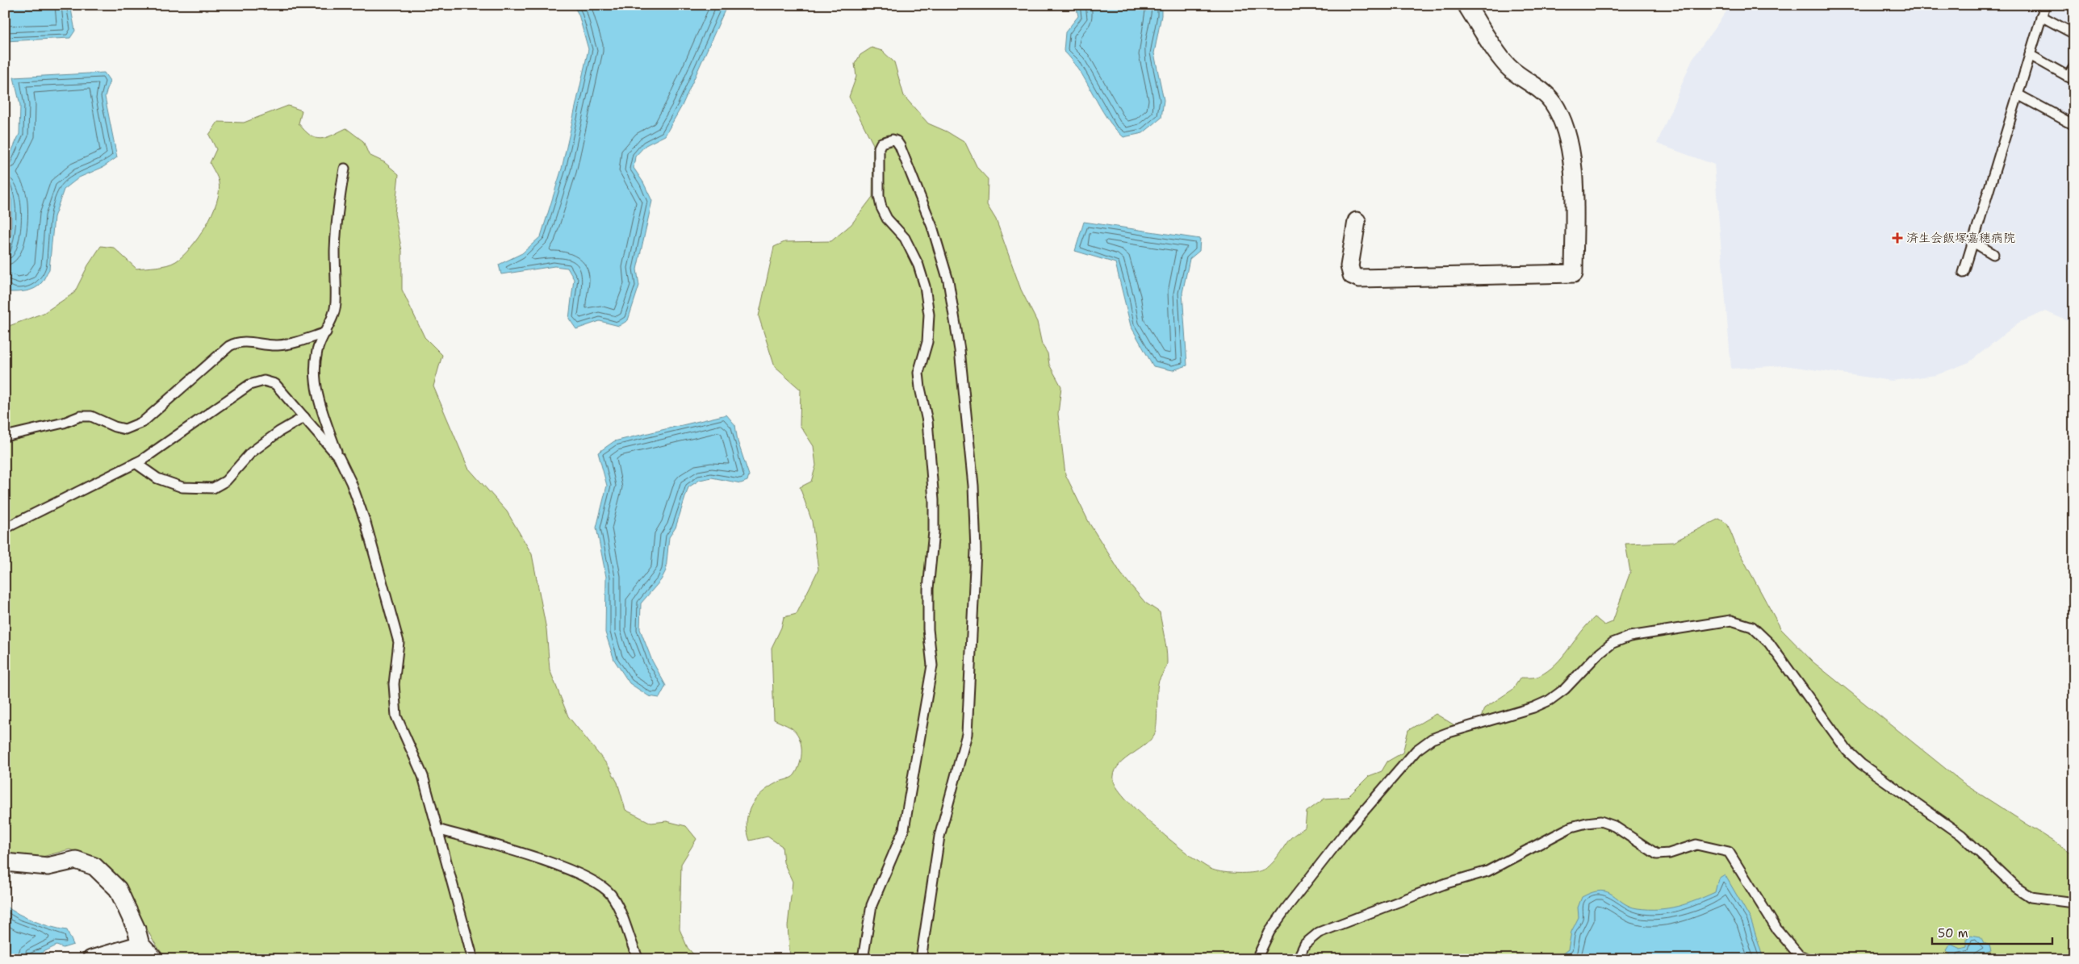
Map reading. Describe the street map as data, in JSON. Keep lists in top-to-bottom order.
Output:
{
  "places": {
    "health": ["済生会飯塚嘉穂病院"]
  },
  "scale_bar": "50 m"
}
